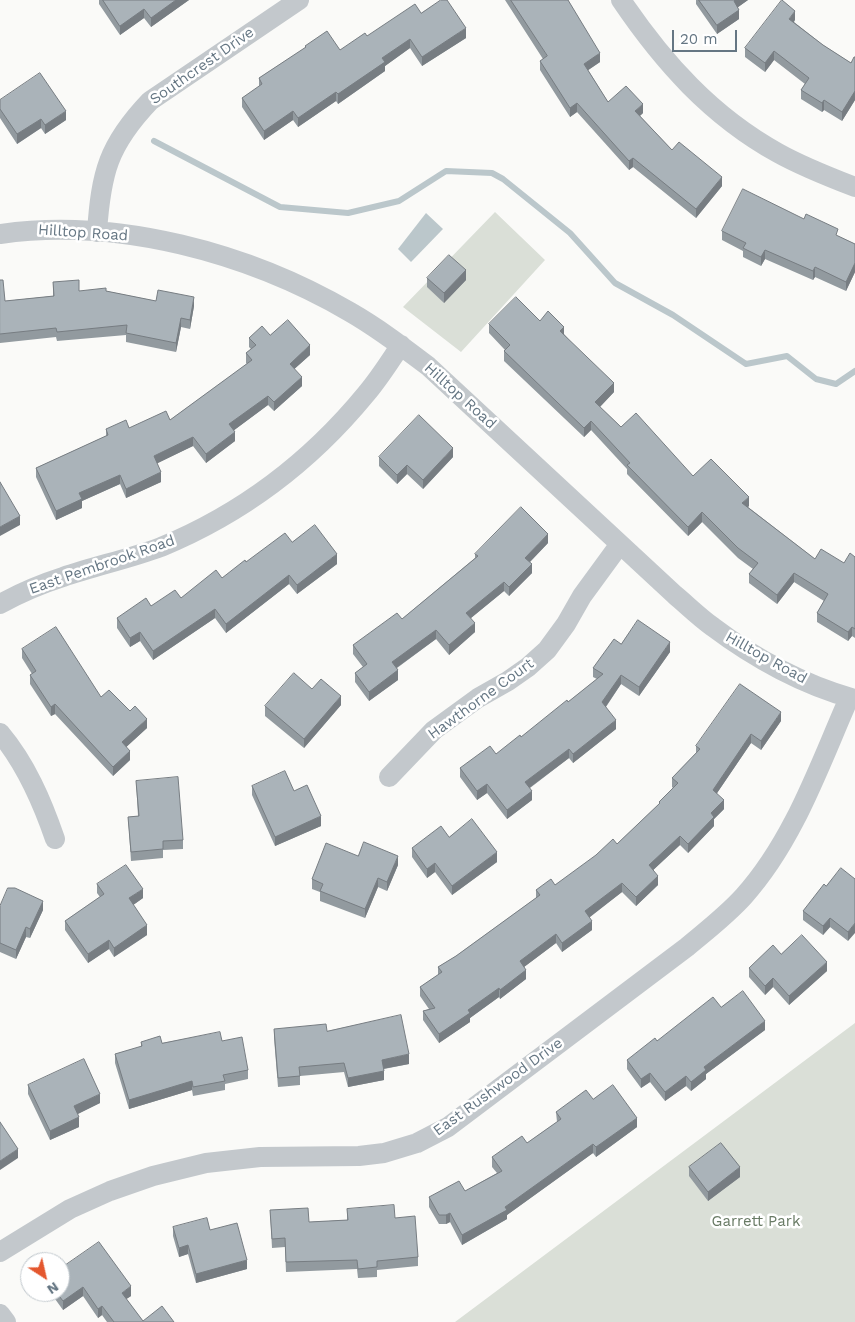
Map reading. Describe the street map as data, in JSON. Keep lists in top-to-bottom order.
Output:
{
  "streets": {
    "street": [
      "Southcrest Drive",
      "Hilltop Road",
      "East Pembrook Road",
      "Hawthorne Court",
      "East Rushwood Drive"
    ]
  },
  "crossings": [
    ["Southcrest Drive", "Hilltop Road"],
    ["Hilltop Road", "East Pembrook Road"],
    ["Hilltop Road", "Hawthorne Court"],
    ["Hilltop Road", "East Rushwood Drive"]
  ],
  "parks": ["Garrett Park"],
  "scale_bar": "20 m",
  "north": "bottom right"
}
